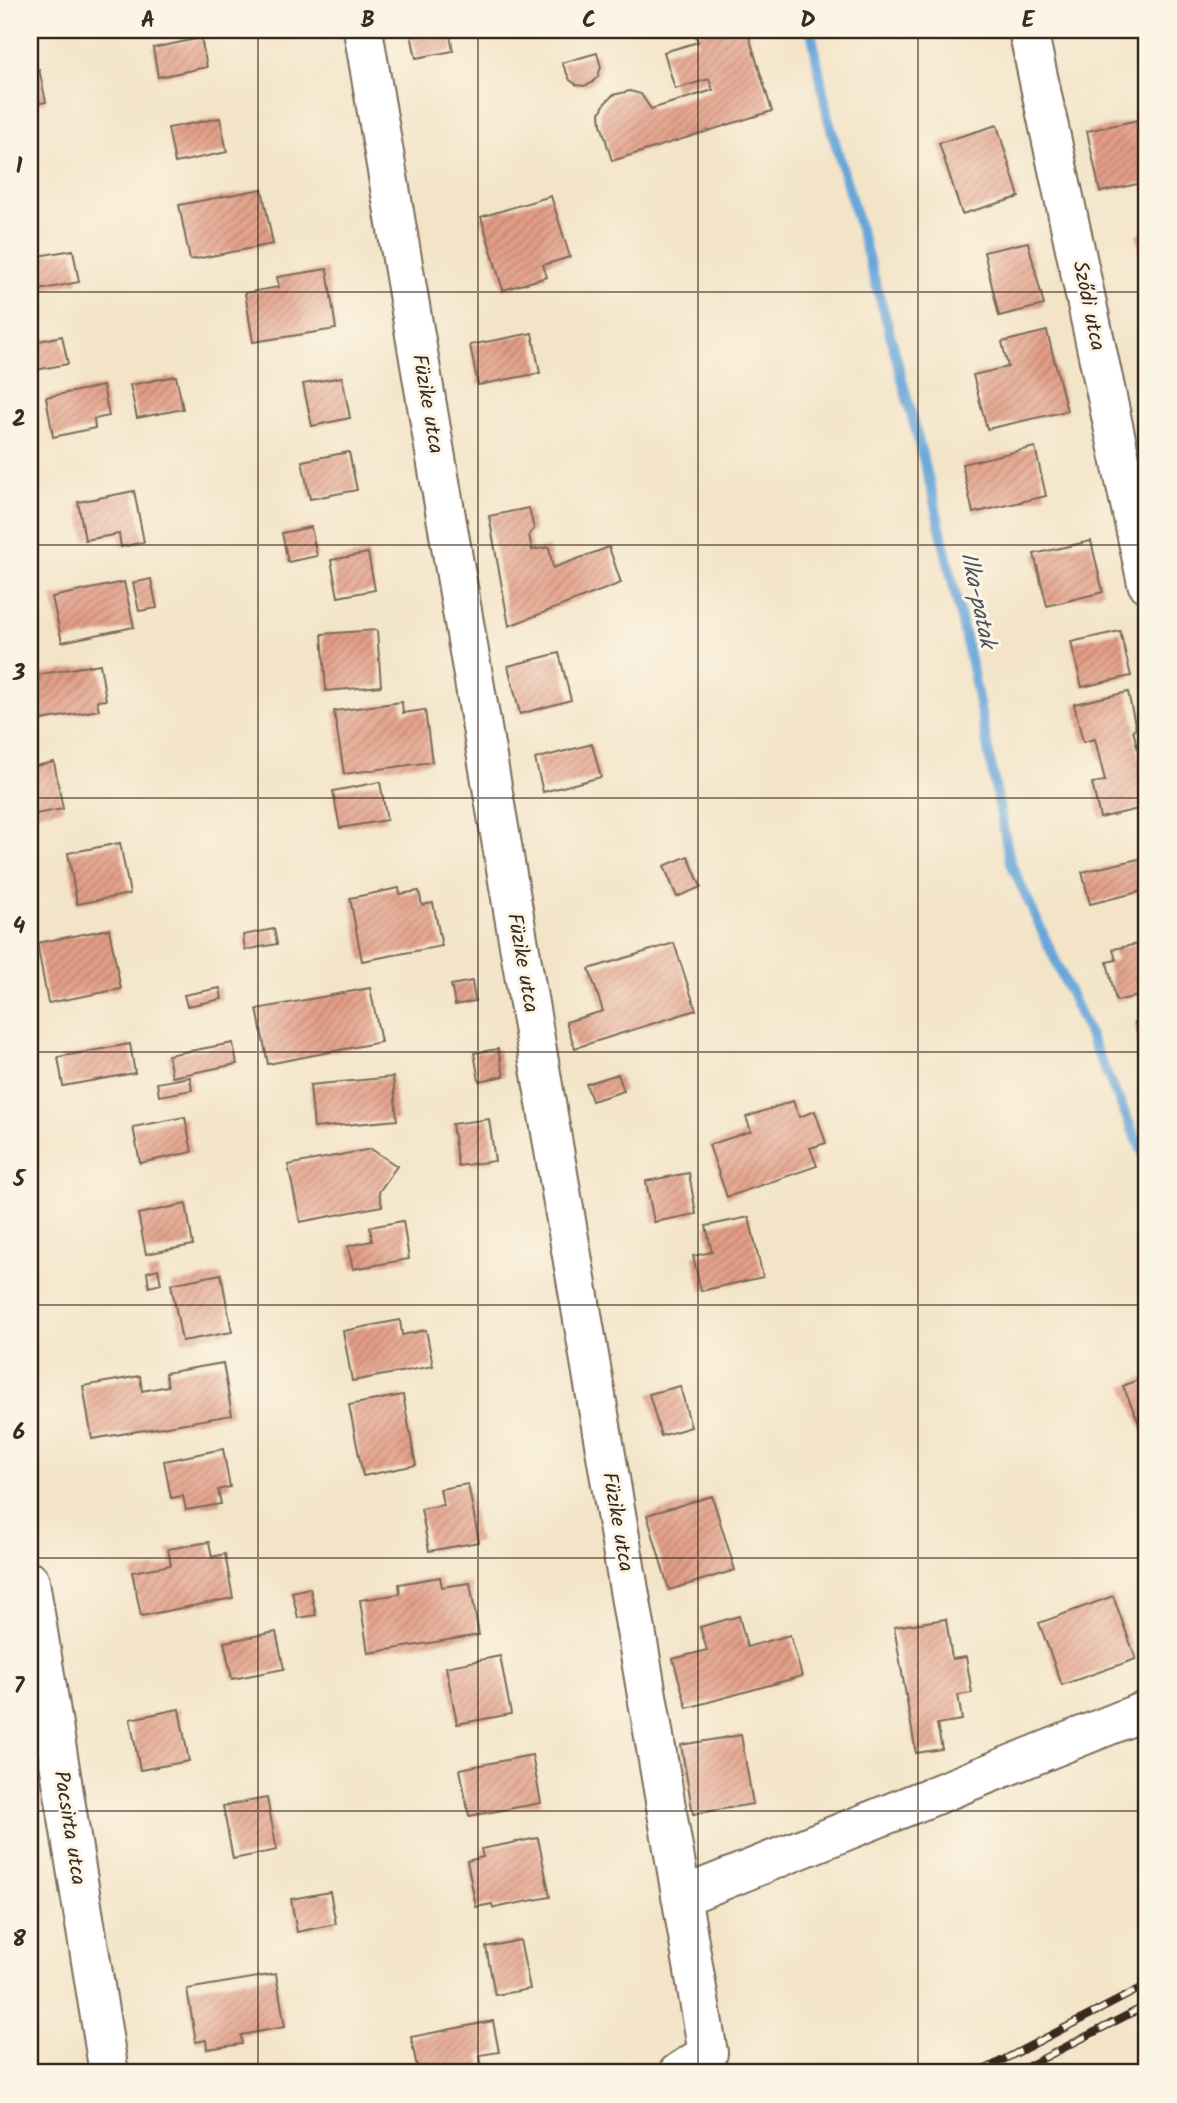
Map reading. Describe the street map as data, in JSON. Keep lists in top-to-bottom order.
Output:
{
  "streets": {
    "street": ["Sződi utca", "Füzike utca", "Pacsirta utca"]
  },
  "water": ["Ilka-patak"],
  "grid": {
    "columns": [
      "A",
      "B",
      "C",
      "D",
      "E"
    ],
    "rows": [
      "1",
      "2",
      "3",
      "4",
      "5",
      "6",
      "7",
      "8"
    ]
  }
}
